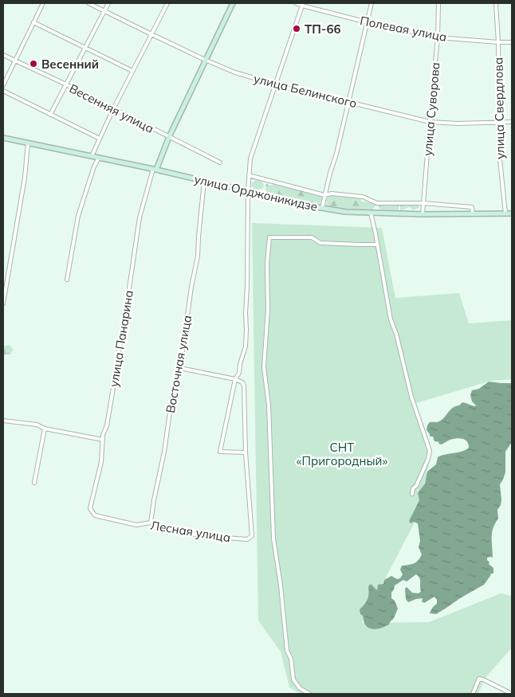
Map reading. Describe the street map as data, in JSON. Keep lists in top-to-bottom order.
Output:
{
  "streets": {
    "main road": ["улица Орджоникидзе", "улица Панарина"],
    "street": [
      "Полевая улица",
      "улица Белинского",
      "Весенняя улица",
      "улица Свердлова",
      "улица Суворова",
      "Восточная улица",
      "Лесная улица"
    ]
  },
  "crossings": [
    ["Полевая улица", "улица Свердлова"],
    ["Полевая улица", "улица Суворова"],
    ["улица Белинского", "улица Свердлова"],
    ["улица Белинского", "улица Суворова"],
    ["улица Белинского", "улица Панарина"],
    ["Весенняя улица", "улица Панарина"],
    ["улица Свердлова", "улица Орджоникидзе"],
    ["улица Суворова", "улица Орджоникидзе"],
    ["улица Орджоникидзе", "улица Панарина"],
    ["улица Орджоникидзе", "Восточная улица"],
    ["улица Панарина", "Лесная улица"],
    ["Восточная улица", "Лесная улица"]
  ],
  "parks": ["СНТ «Пригородный»"],
  "places": ["ТП-66", "Весенний"]
}
